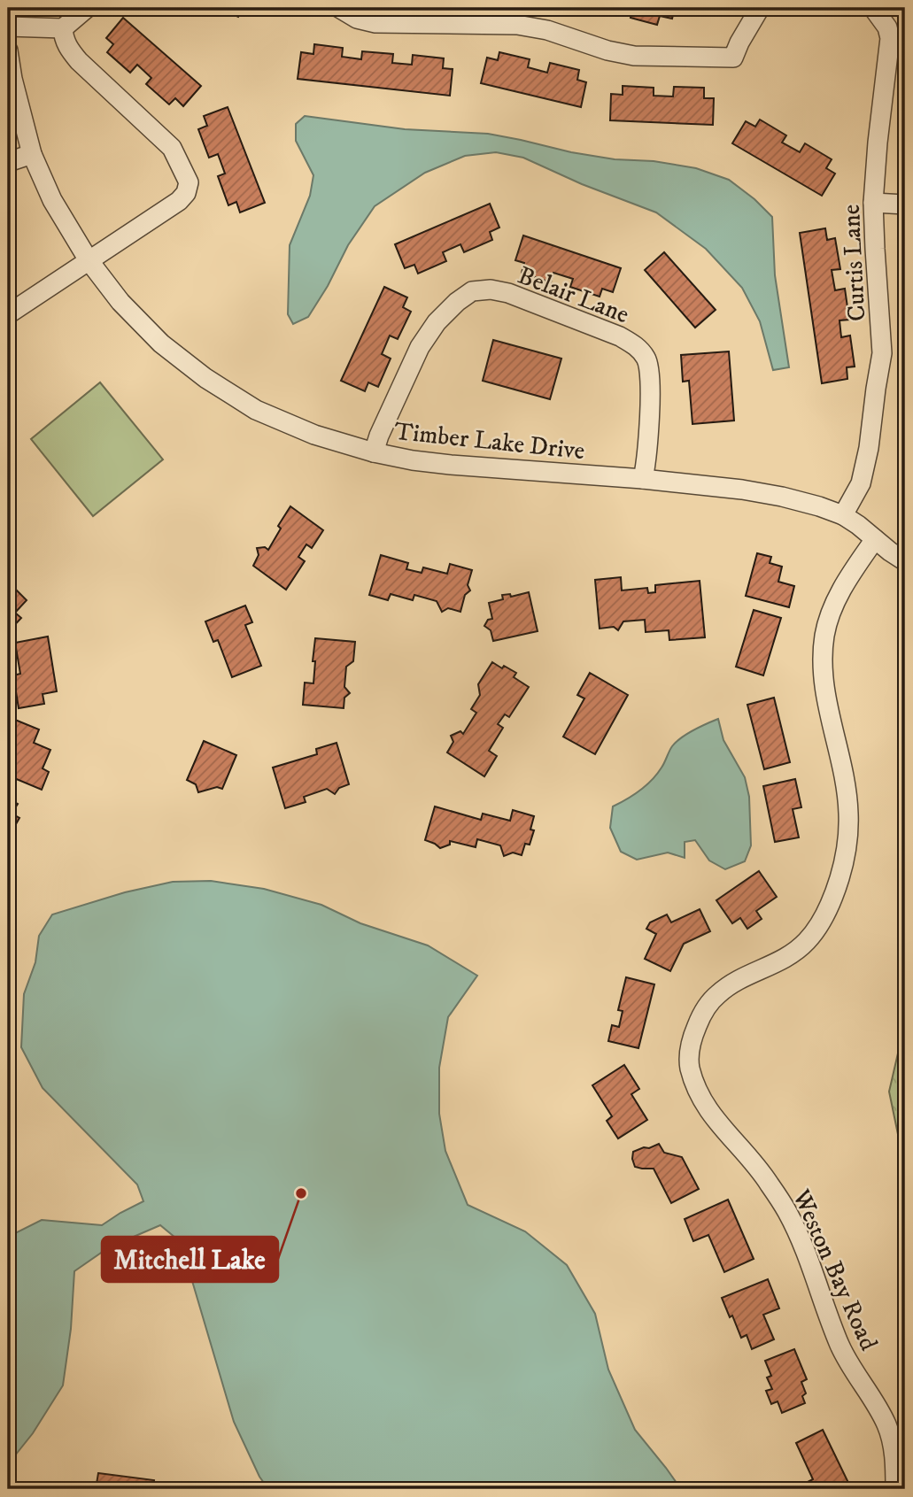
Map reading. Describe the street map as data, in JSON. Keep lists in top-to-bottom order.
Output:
{
  "streets": {
    "street": [
      "Curtis Lane",
      "Belair Lane",
      "Timber Lake Drive",
      "Weston Bay Road"
    ]
  },
  "crossings": [
    ["Curtis Lane", "Timber Lake Drive"],
    ["Belair Lane", "Timber Lake Drive"],
    ["Timber Lake Drive", "Weston Bay Road"]
  ],
  "places": ["Mitchell Lake"]
}
